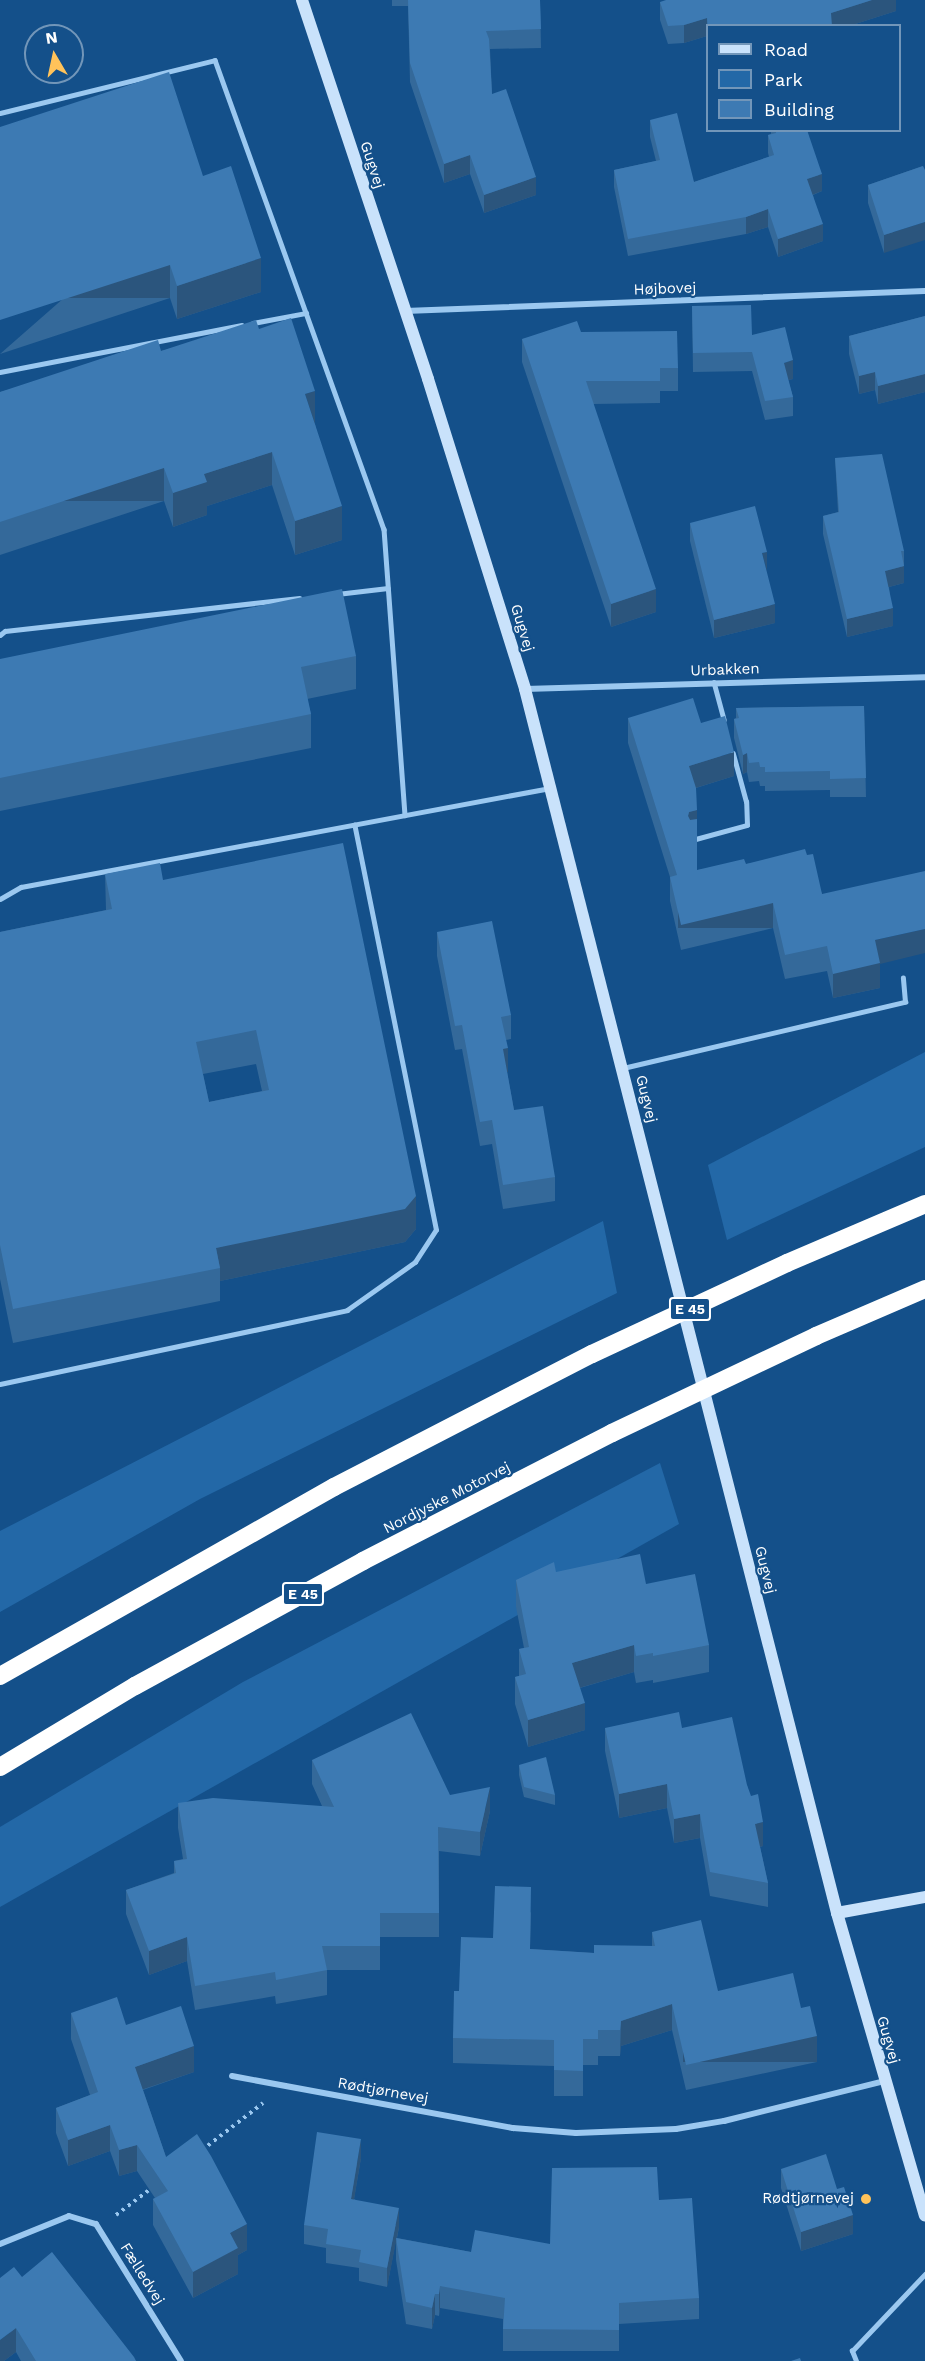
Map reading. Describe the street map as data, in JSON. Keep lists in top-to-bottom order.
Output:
{
  "streets": {
    "highway": ["E 45", "Nordjyske Motorvej"],
    "street": [
      "Gugvej",
      "Højbovej",
      "Urbakken",
      "Rødtjørnevej",
      "Fælledvej"
    ]
  },
  "crossings": [
    ["Gugvej", "Højbovej"],
    ["Gugvej", "Urbakken"],
    ["Gugvej", "Rødtjørnevej"]
  ],
  "places": ["Rødtjørnevej"],
  "legend": ["Road", "Park", "Building"],
  "north": "top"
}
